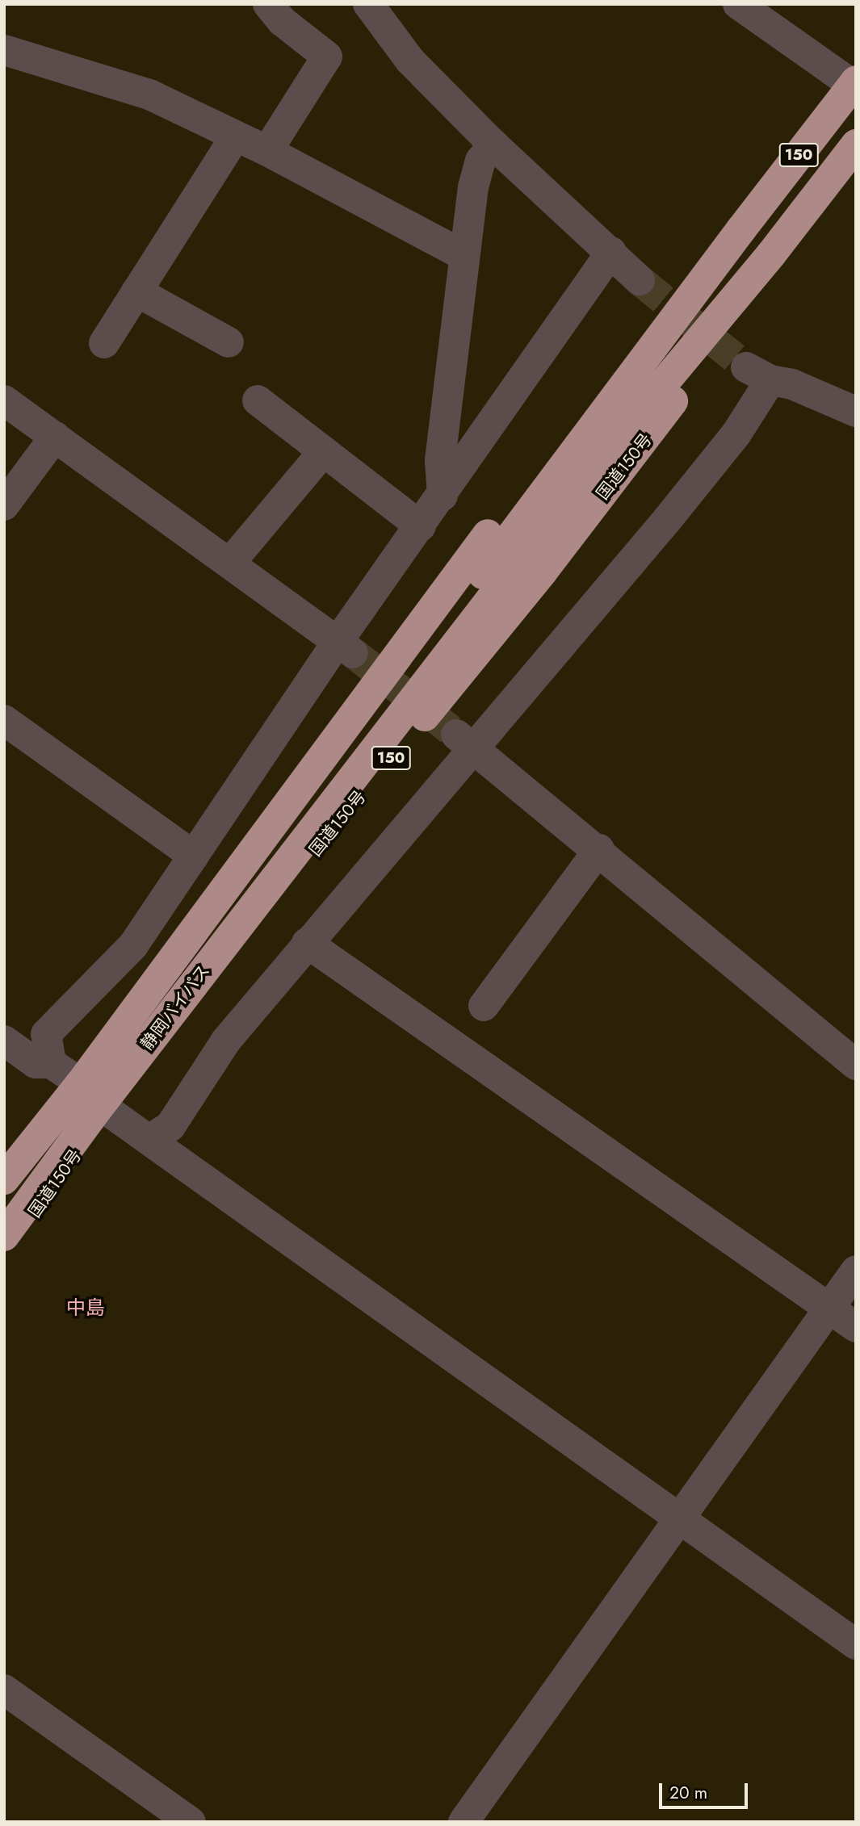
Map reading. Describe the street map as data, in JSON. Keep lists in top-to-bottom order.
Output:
{
  "streets": {
    "highway": ["150", "国道150号", "静岡バイパス"]
  },
  "crossings": [
    ["国道150号", "静岡バイパス"]
  ],
  "districts": ["中島"],
  "scale_bar": "20 m"
}
